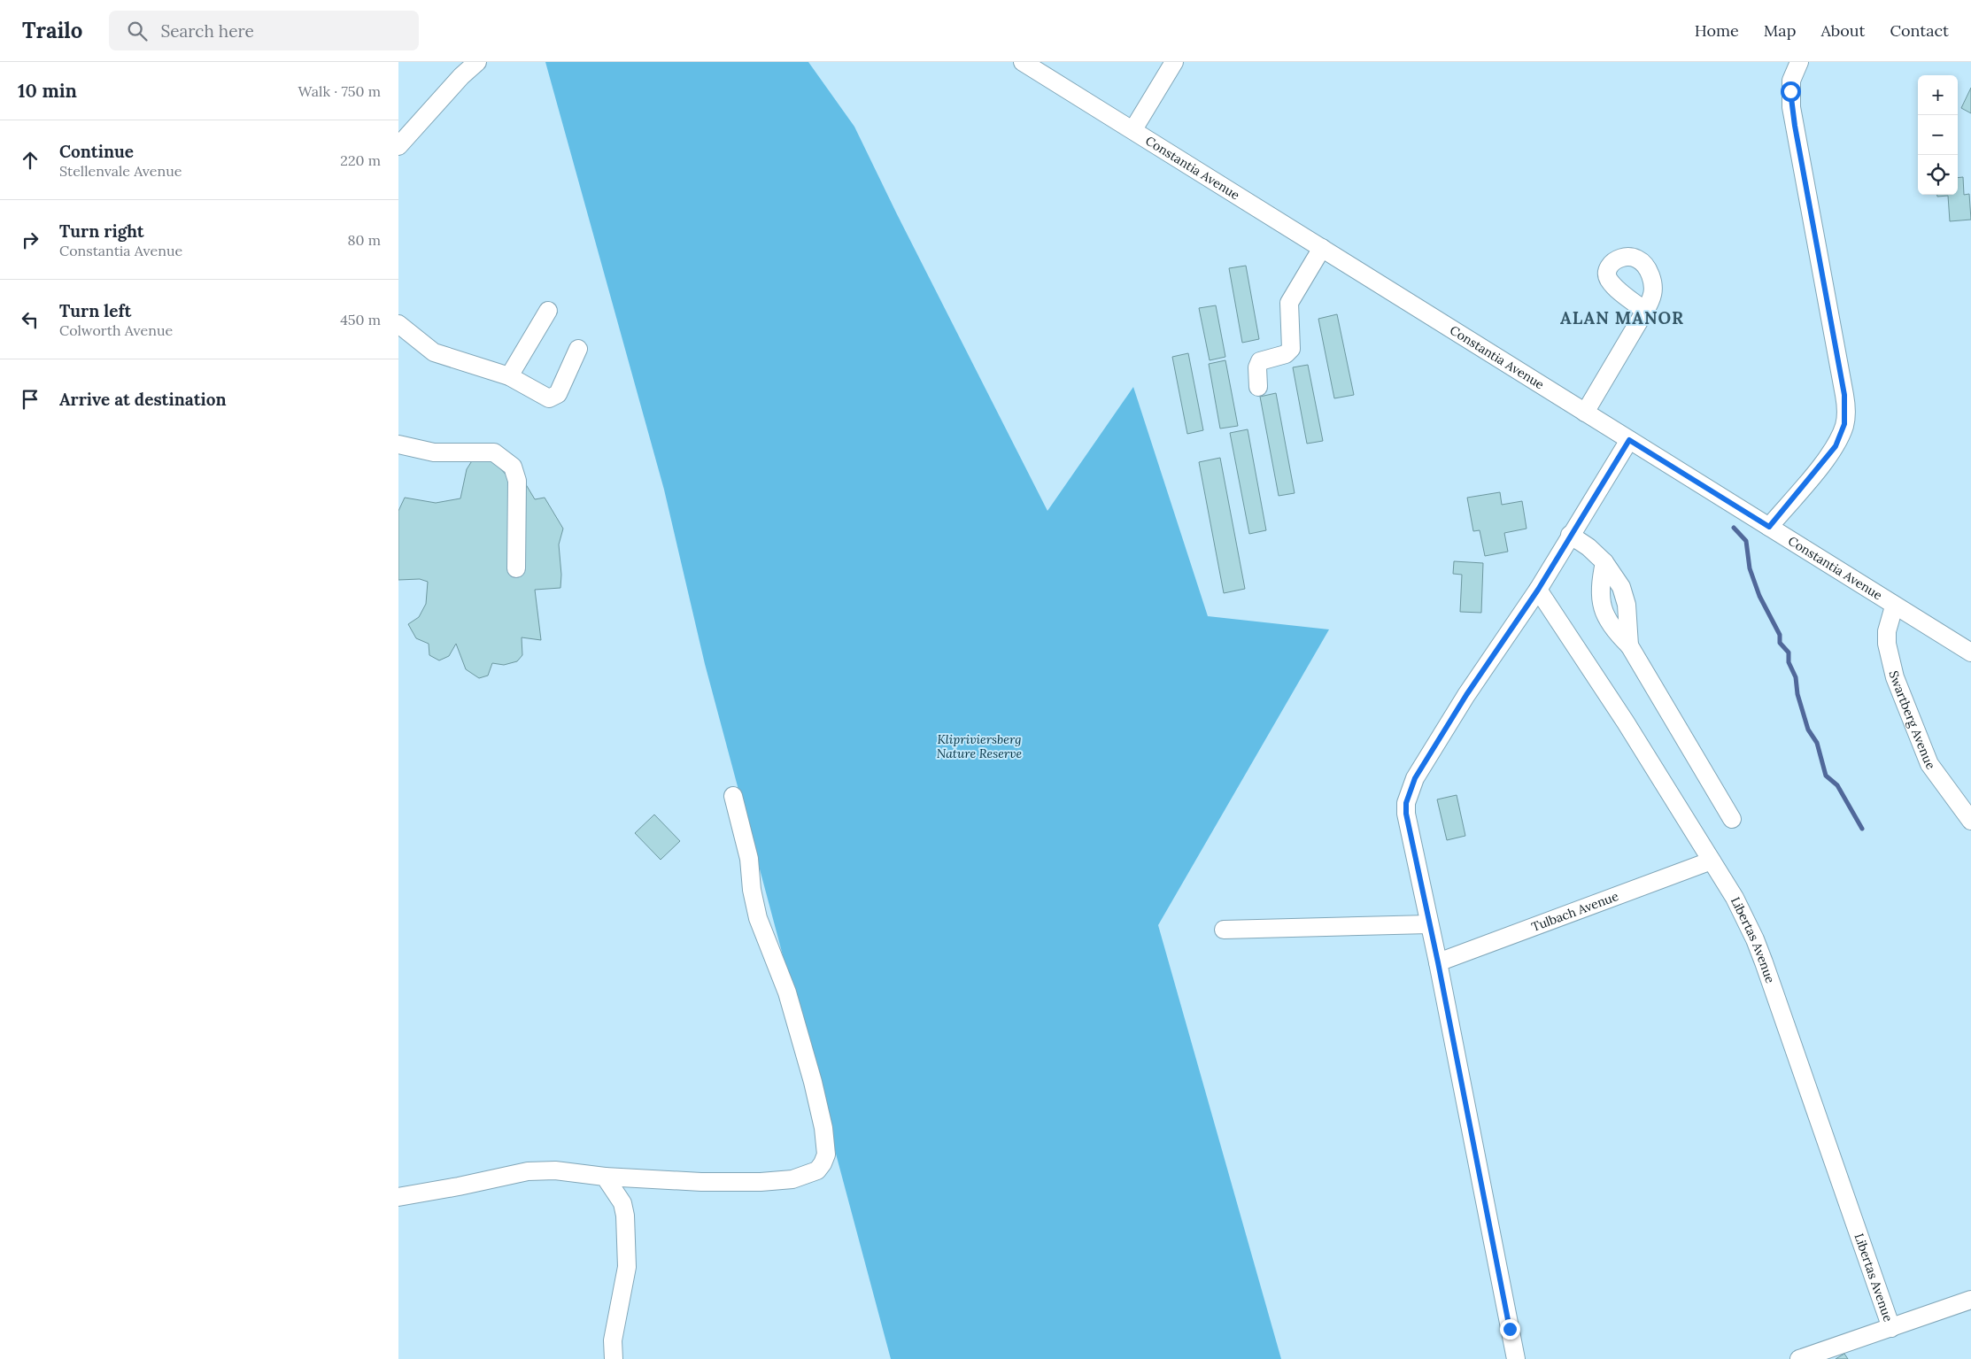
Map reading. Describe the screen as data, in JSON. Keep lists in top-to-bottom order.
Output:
{
  "streets": {
    "street": [
      "Constantia Avenue",
      "Swartberg Avenue",
      "Tulbach Avenue",
      "Libertas Avenue"
    ]
  },
  "crossings": [
    ["Constantia Avenue", "Swartberg Avenue"],
    ["Tulbach Avenue", "Libertas Avenue"]
  ],
  "districts": ["ALAN MANOR"],
  "parks": ["Klipriviersberg Nature Reserve"],
  "page": {
    "header": "Trailo",
    "search": "Search here",
    "nav": [
      "Home",
      "Map",
      "About",
      "Contact"
    ],
    "heading": ["10 min", "Walk · 750 m"],
    "map_buttons": ["+", "−"],
    "list": [
      ["Continue", "Stellenvale Avenue", "220 m"],
      ["Turn right", "Constantia Avenue", "80 m"],
      ["Turn left", "Colworth Avenue", "450 m"],
      "Arrive at destination"
    ]
  }
}
